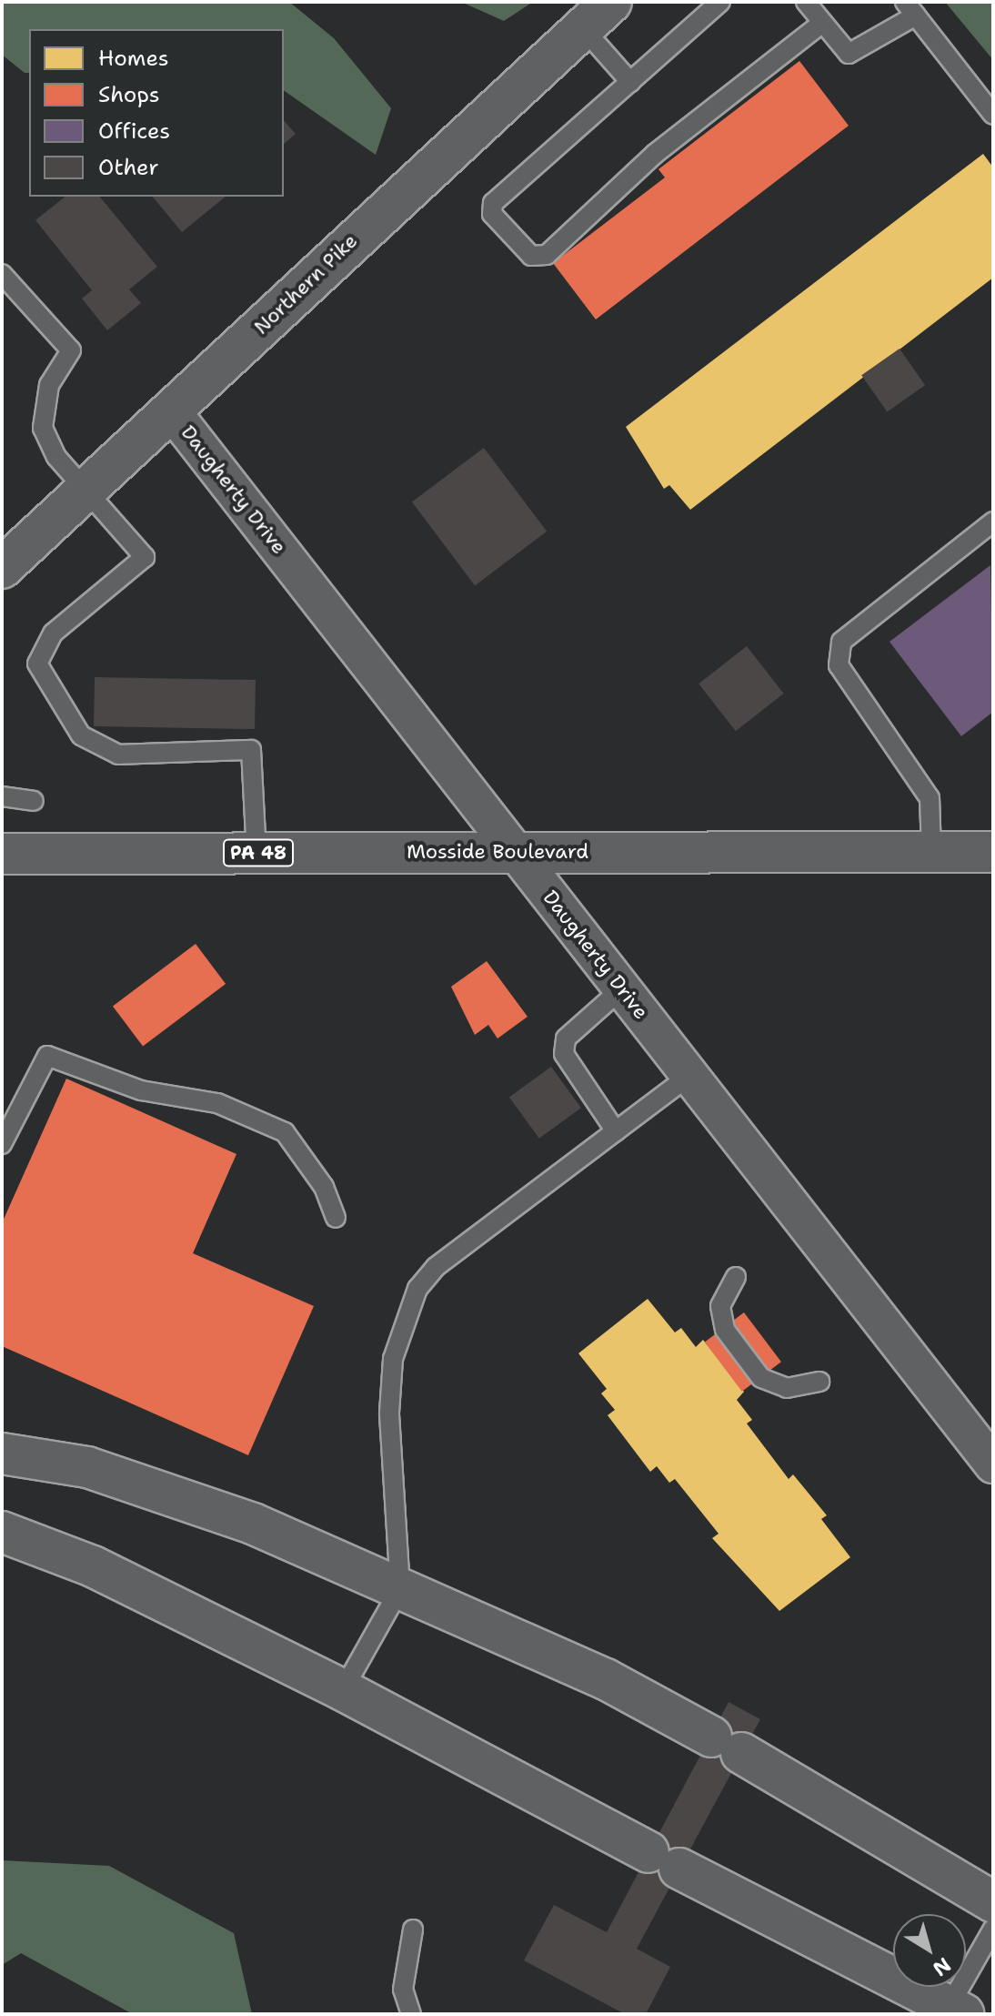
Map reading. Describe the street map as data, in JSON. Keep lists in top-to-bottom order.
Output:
{
  "streets": {
    "main road": ["Northern Pike", "Mosside Boulevard", "PA 48"],
    "street": ["Daugherty Drive"]
  },
  "crossings": [
    ["Northern Pike", "Daugherty Drive"],
    ["Daugherty Drive", "Mosside Boulevard"]
  ],
  "legend": [
    "Homes",
    "Shops",
    "Offices",
    "Other"
  ],
  "north": "bottom right"
}
